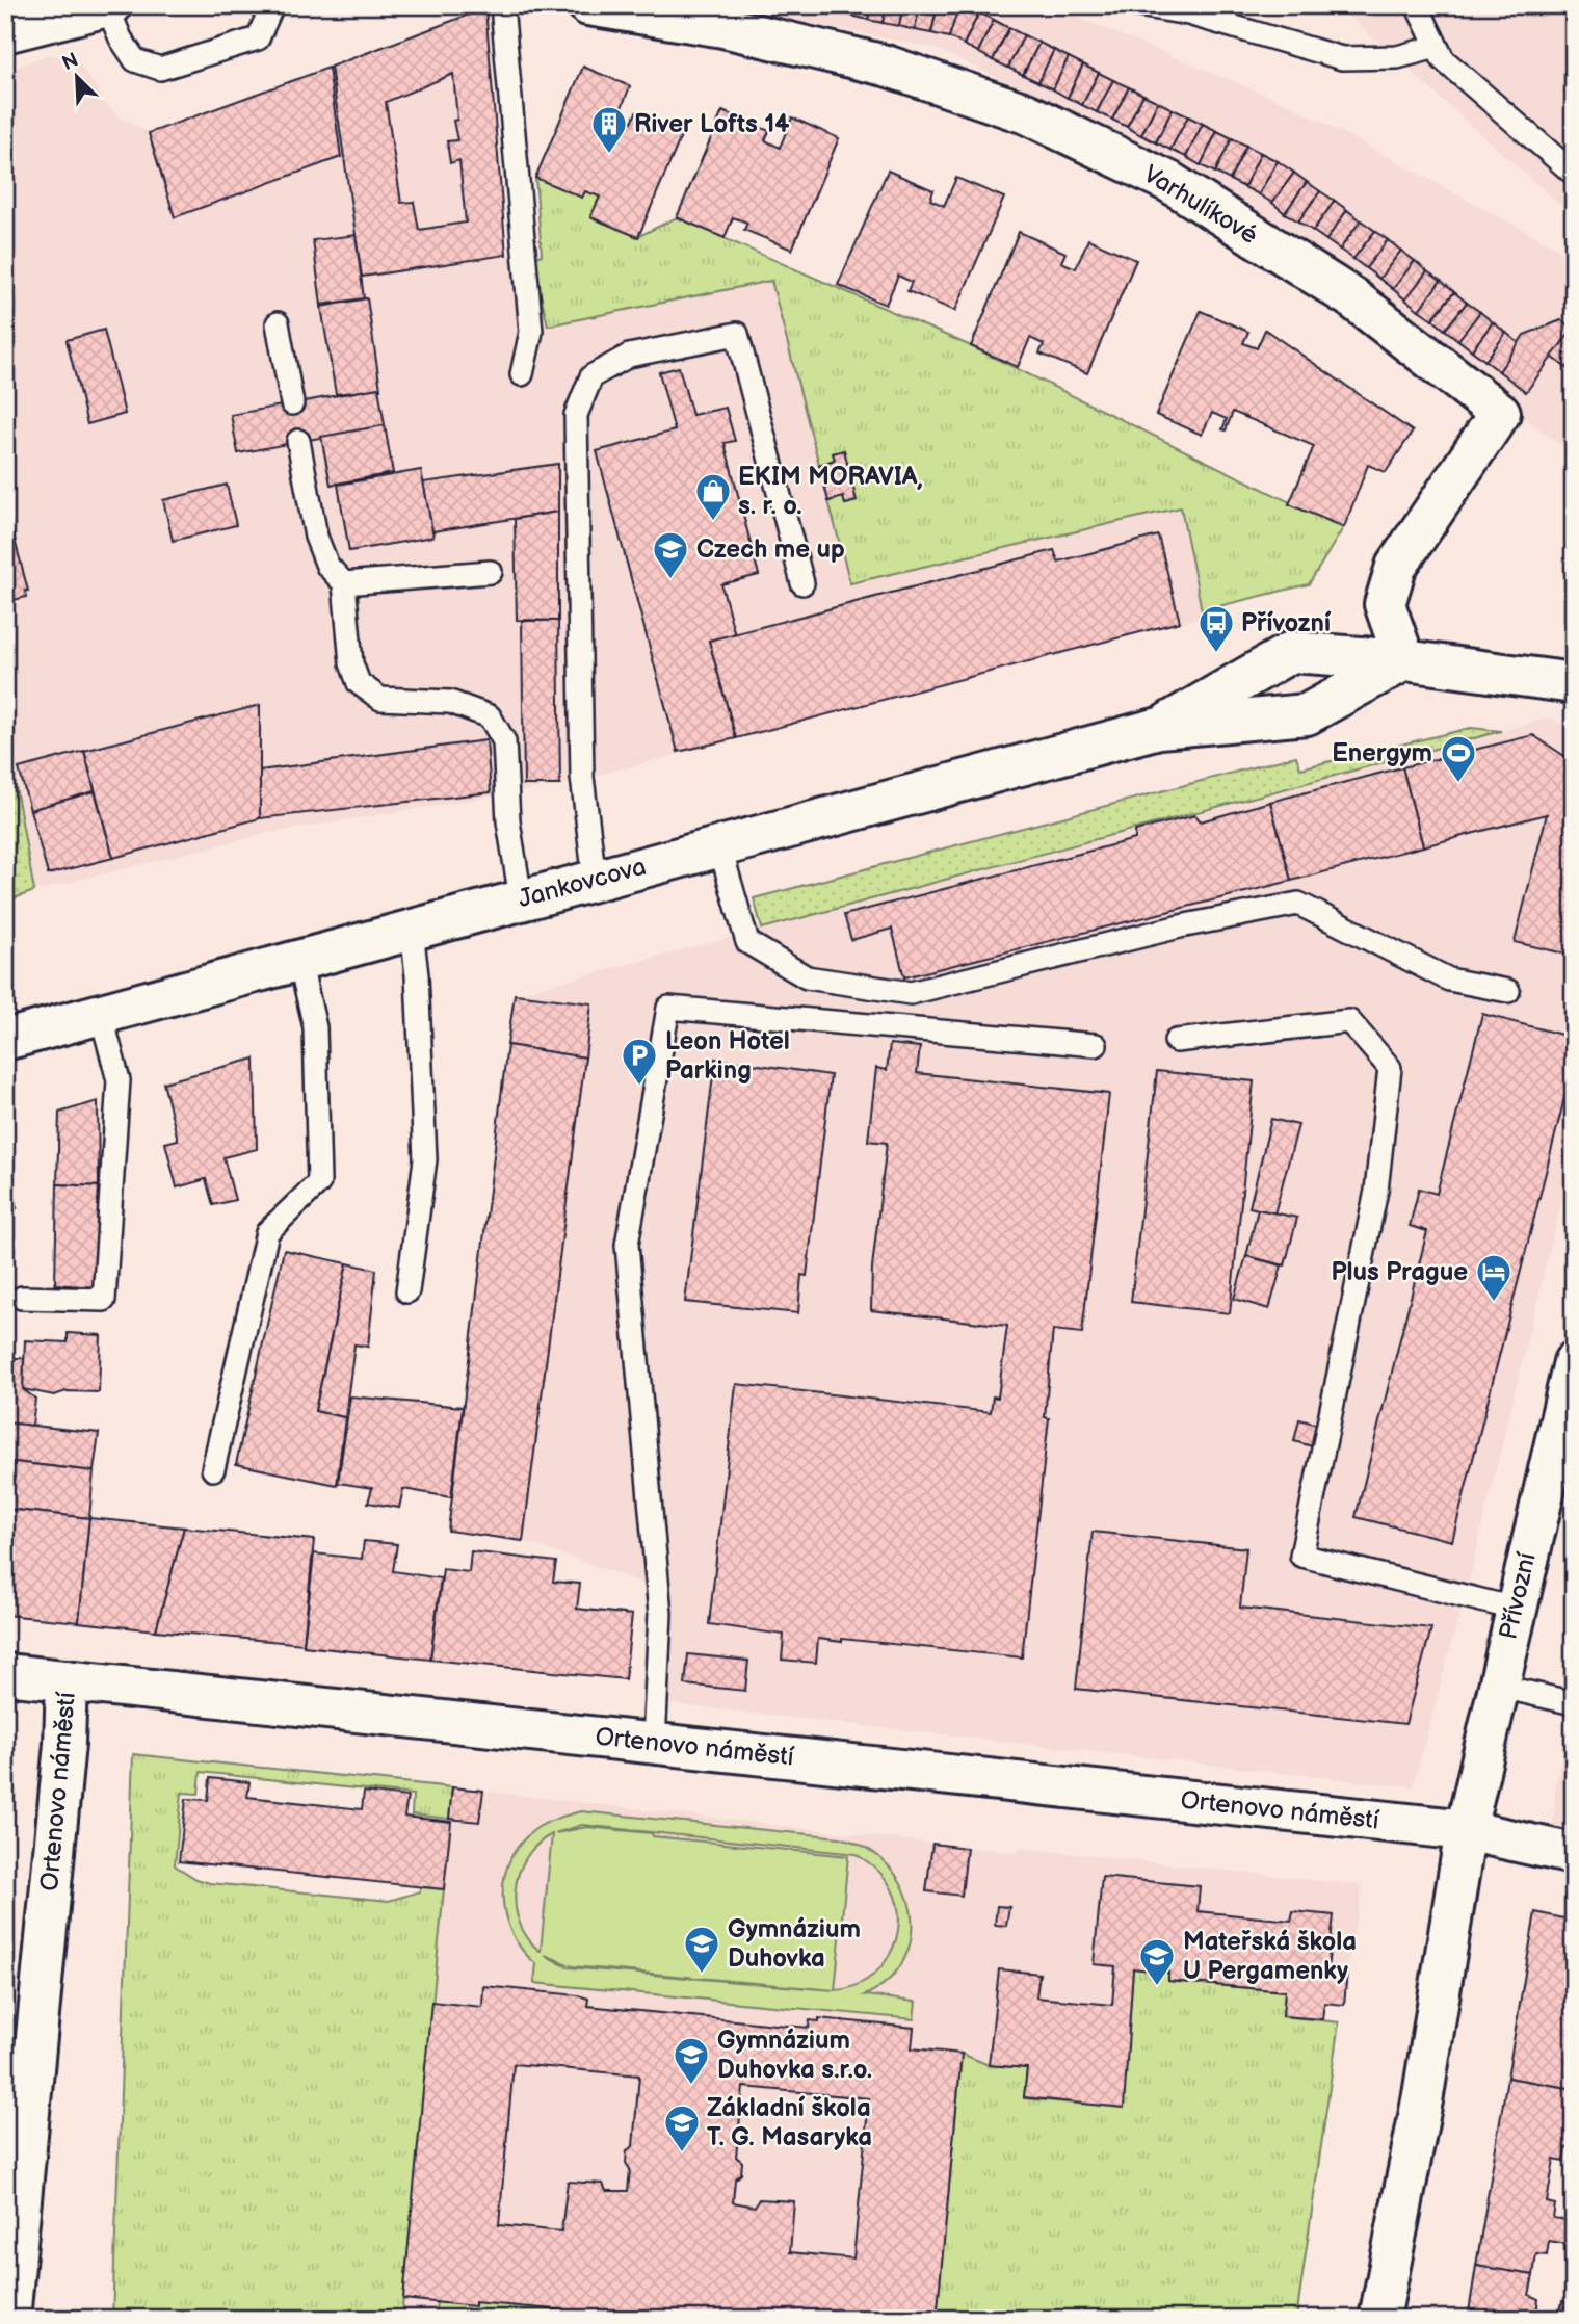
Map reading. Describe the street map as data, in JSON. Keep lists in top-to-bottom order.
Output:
{
  "streets": {
    "street": [
      "Varhulíkové",
      "Jankovcova",
      "Přívozní",
      "Ortenovo náměstí"
    ]
  },
  "crossings": [
    ["Varhulíkové", "Jankovcova"],
    ["Přívozní", "Ortenovo náměstí"]
  ],
  "places": {
    "building": ["River Lofts 14"],
    "shop": ["EKIM MORAVIA, s. r. o."],
    "school or university": [
      "Czech me up",
      "Gymnázium Duhovka",
      "Mateřská škola U Pergamenky",
      "Gymnázium Duhovka s.r.o.",
      "Základní škola T. G. Masaryka"
    ],
    "bus stop": ["Přívozní"],
    "sports": ["Energym"],
    "parking": ["Leon Hotel Parking"],
    "hotel": ["Plus Prague"]
  },
  "north": "top left"
}
